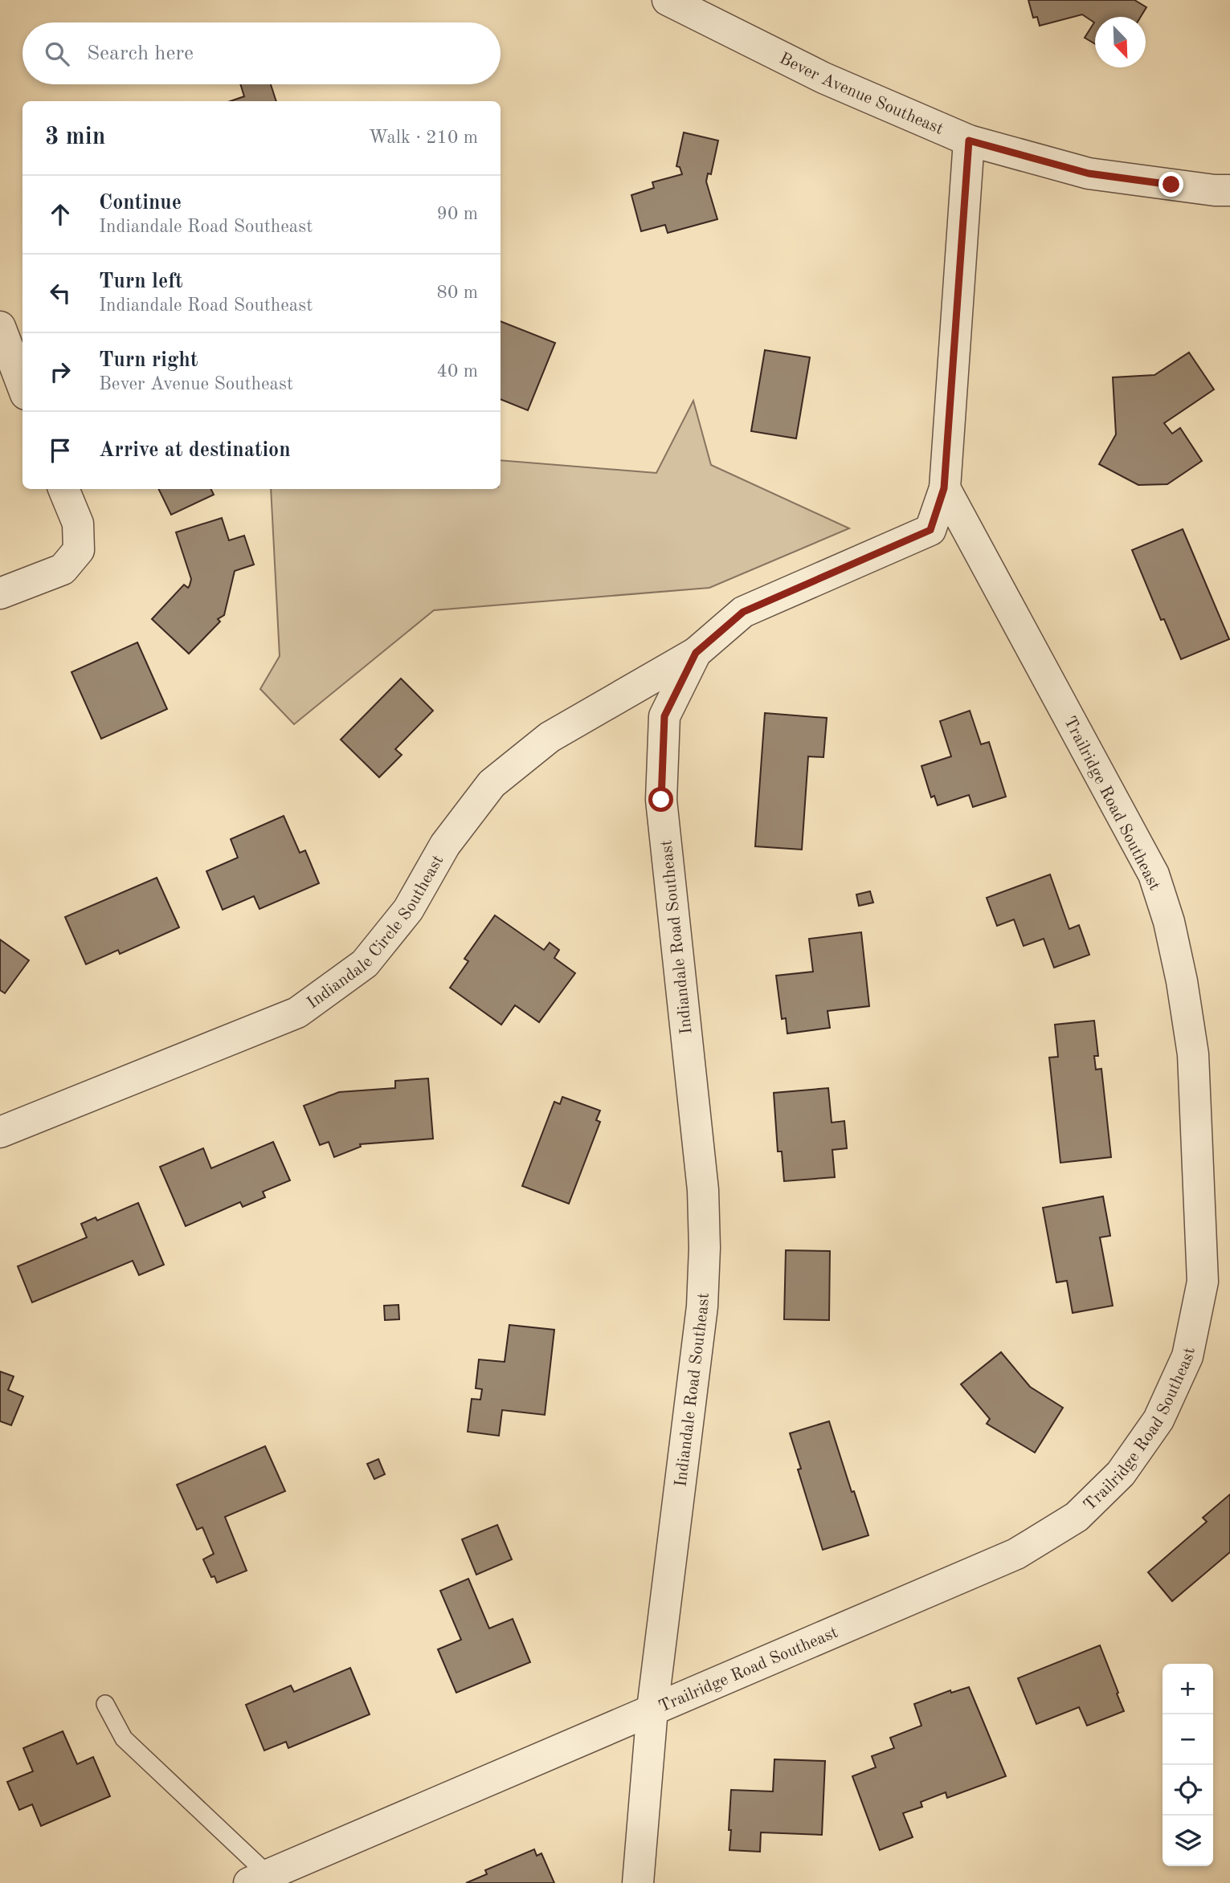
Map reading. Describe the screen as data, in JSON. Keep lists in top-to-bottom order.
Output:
{
  "streets": {
    "street": [
      "Bever Avenue Southeast",
      "Trailridge Road Southeast",
      "Indiandale Circle Southeast",
      "Indiandale Road Southeast"
    ]
  },
  "crossings": [
    ["Bever Avenue Southeast", "Indiandale Road Southeast"],
    ["Trailridge Road Southeast", "Indiandale Road Southeast"],
    ["Indiandale Circle Southeast", "Indiandale Road Southeast"]
  ],
  "north": "bottom right",
  "page": {
    "search": "Search here",
    "heading": ["3 min", "Walk · 210 m"],
    "list": [
      ["Continue", "Indiandale Road Southeast", "90 m"],
      ["Turn left", "Indiandale Road Southeast", "80 m"],
      ["Turn right", "Bever Avenue Southeast", "40 m"],
      "Arrive at destination"
    ],
    "map_buttons": ["+", "−"]
  }
}
